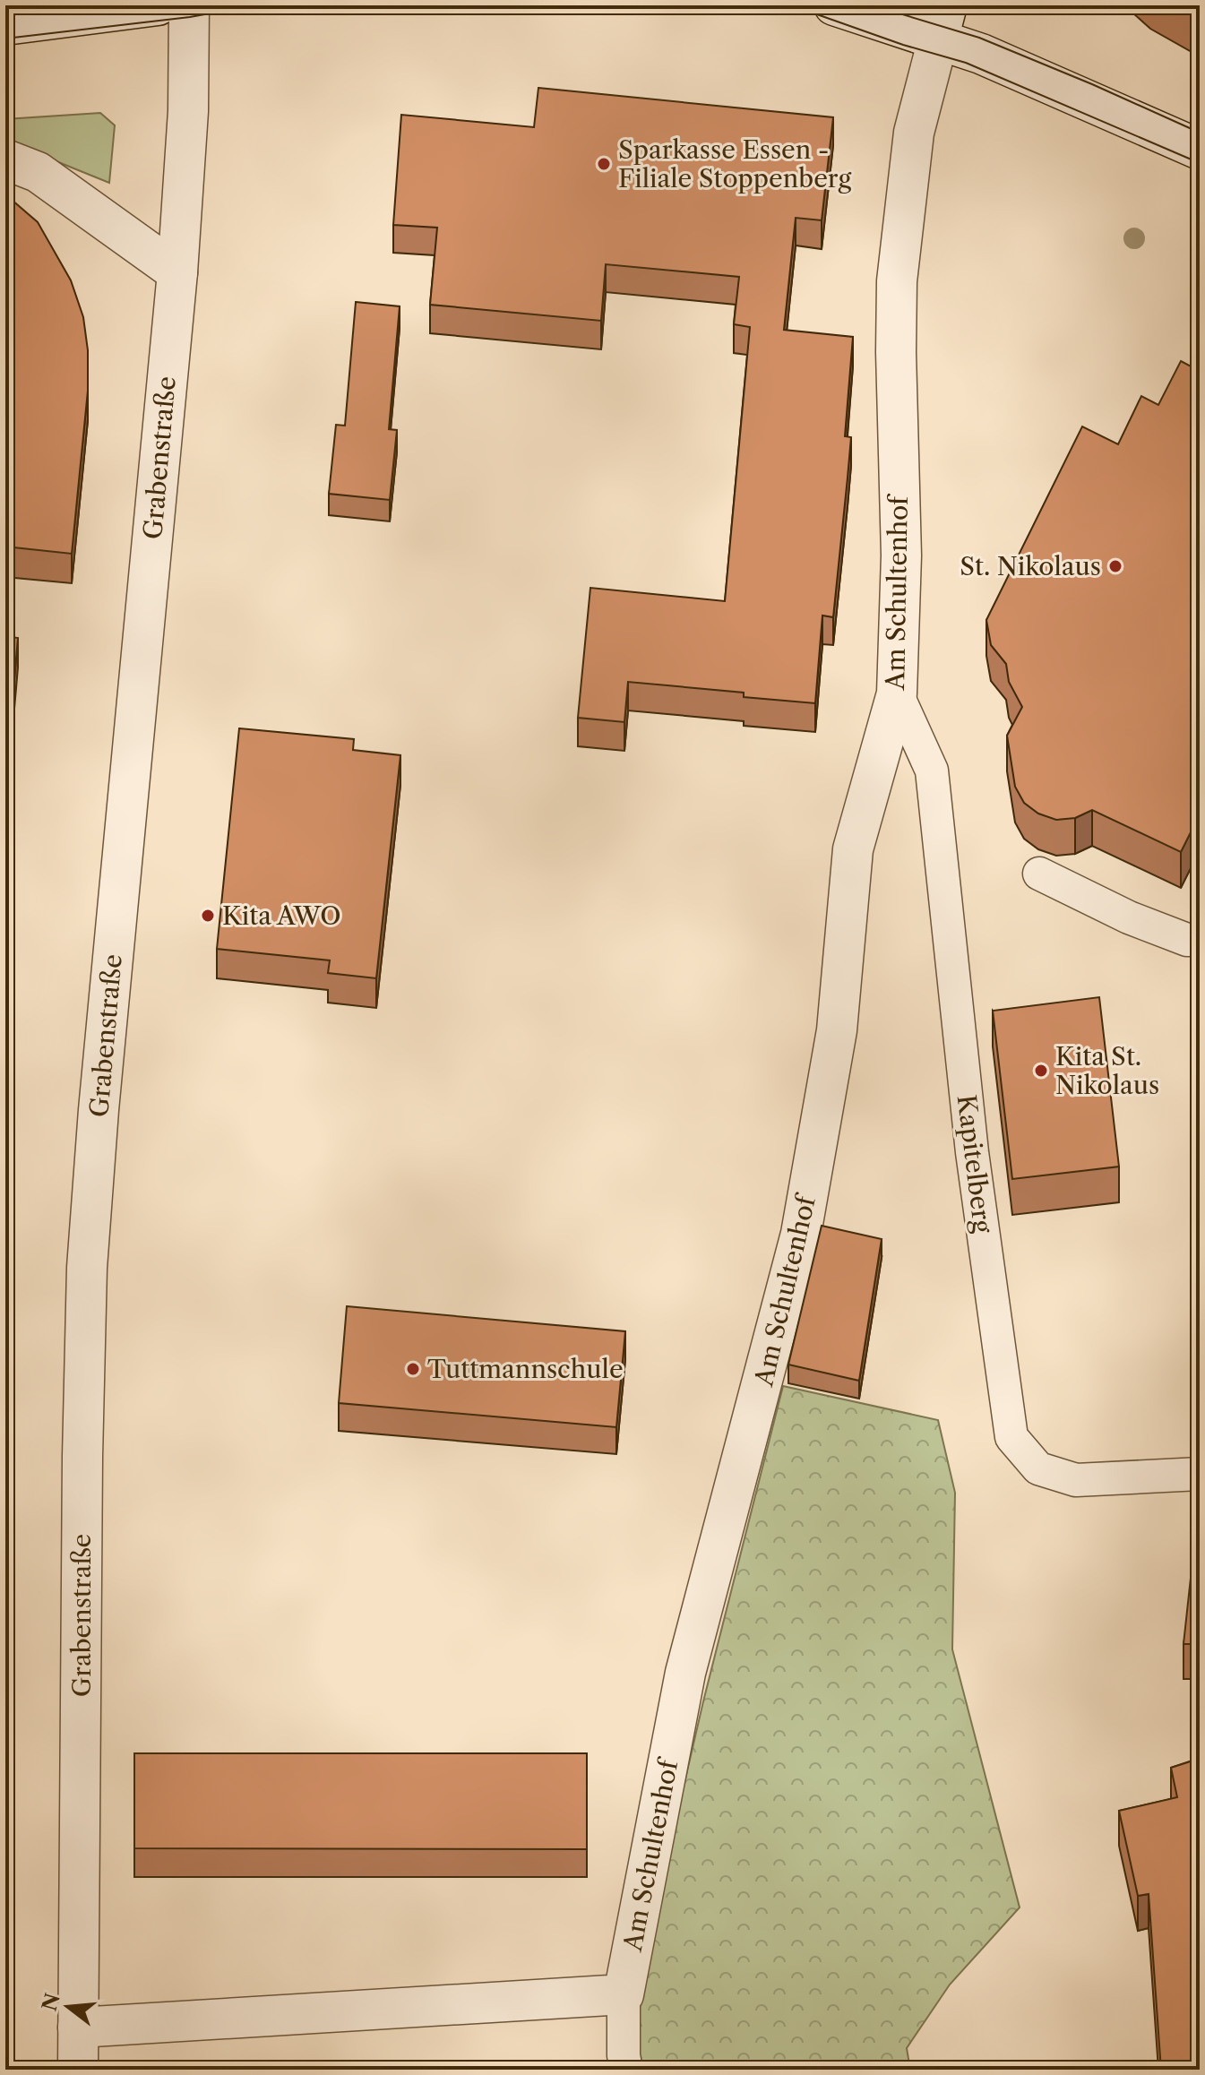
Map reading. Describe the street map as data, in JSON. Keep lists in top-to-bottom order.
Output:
{
  "streets": {
    "street": ["Grabenstraße", "Am Schultenhof"],
    "lane": ["Kapitelberg"]
  },
  "crossings": [
    ["Am Schultenhof", "Kapitelberg"]
  ],
  "places": [
    "Sparkasse Essen - Filiale Stoppenberg",
    "St. Nikolaus",
    "Kita AWO",
    "Kita St. Nikolaus",
    "Tuttmannschule"
  ],
  "north": "left"
}
